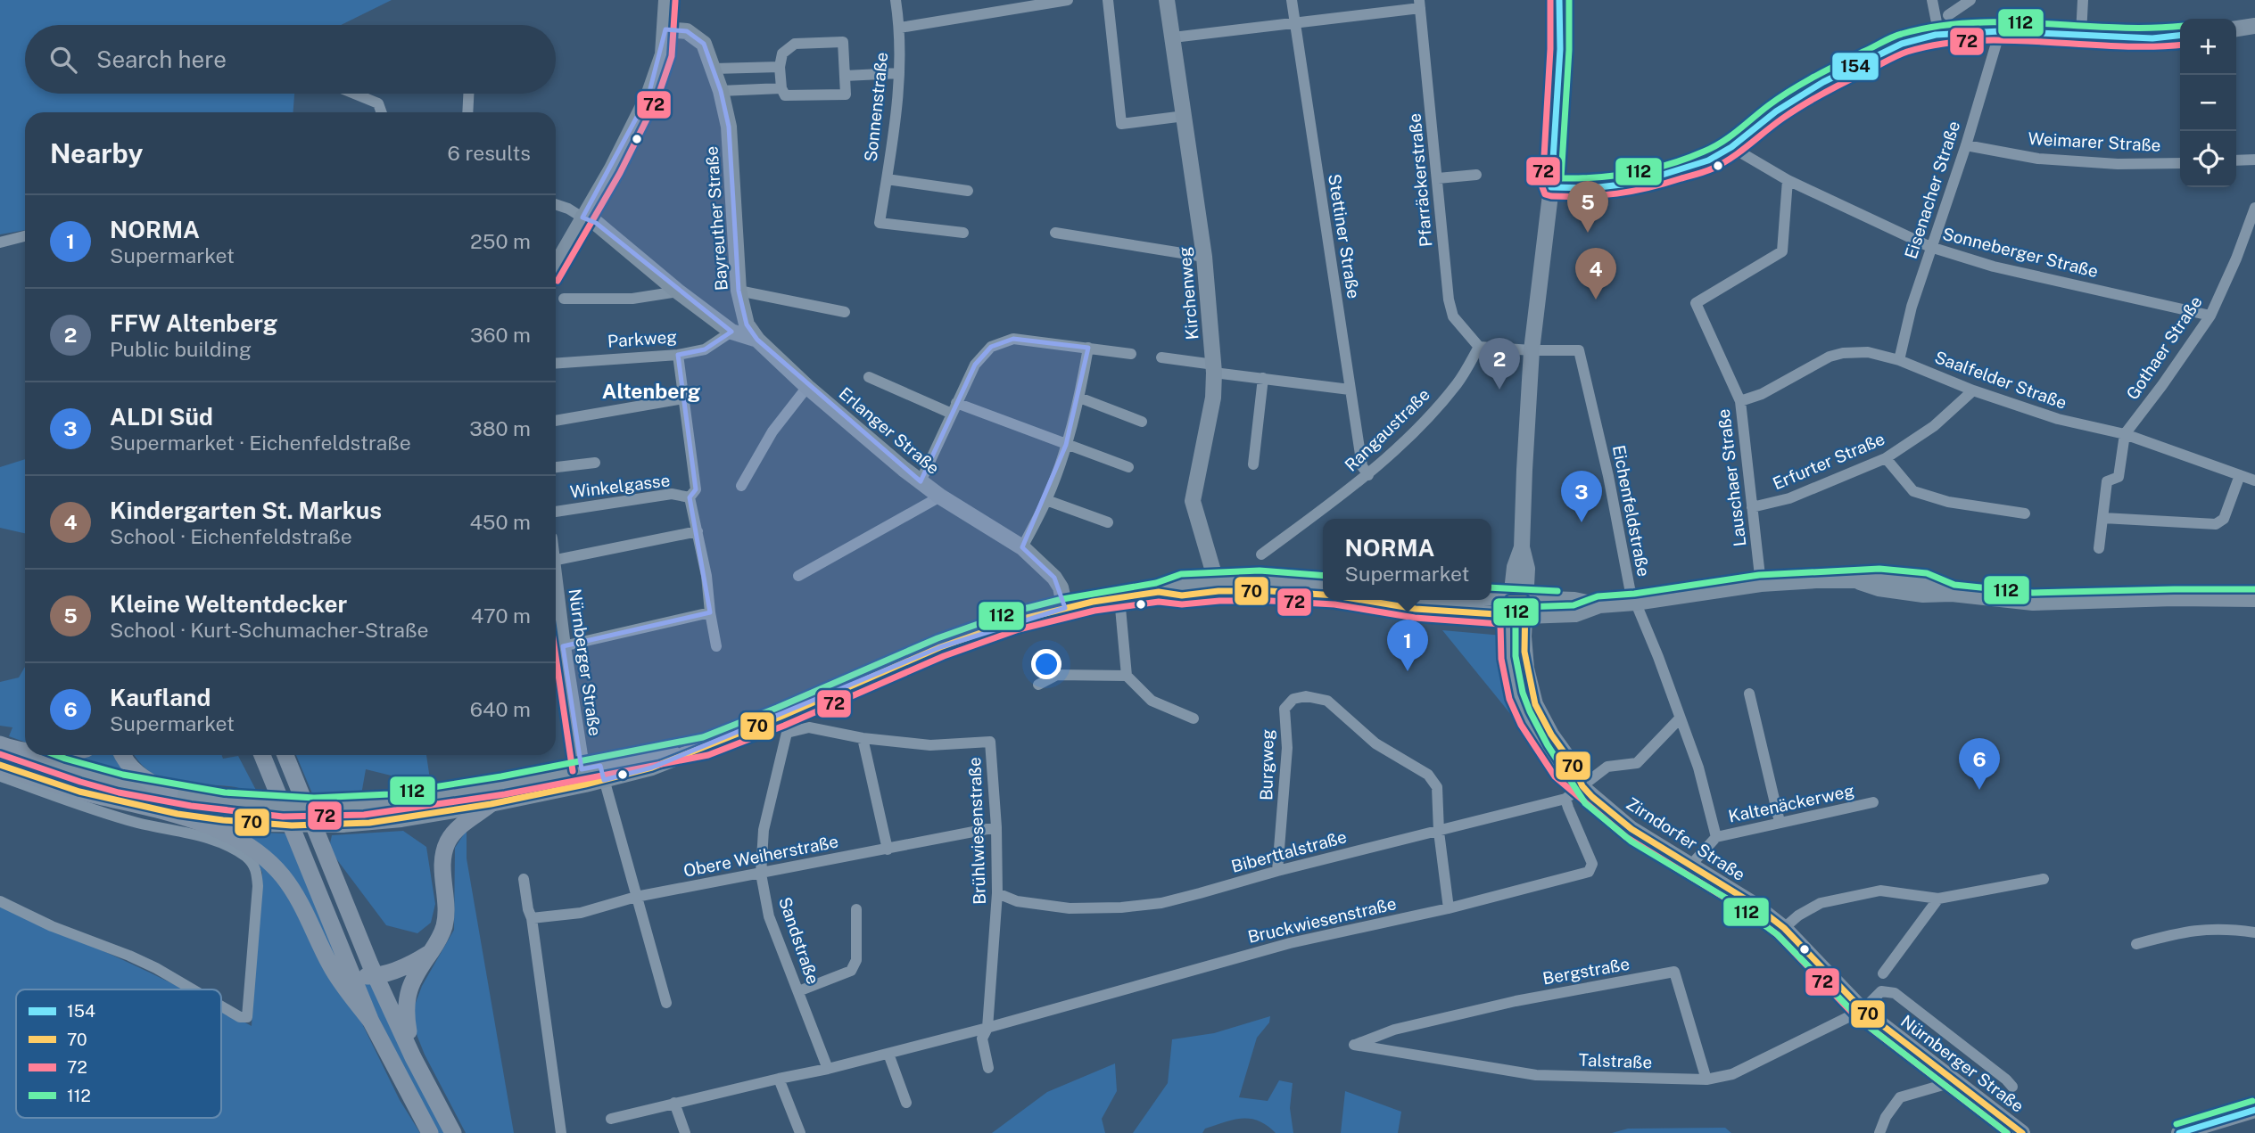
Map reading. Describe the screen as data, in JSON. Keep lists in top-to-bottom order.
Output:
{
  "streets": {
    "main road": [
      "Bayreuther Straße",
      "Kirchenweg",
      "Erlanger Straße",
      "Nürnberger Straße",
      "Zirndorfer Straße"
    ],
    "street": [
      "Sonnenstraße",
      "Weimarer Straße",
      "Pfarräckerstraße",
      "Eisenacher Straße",
      "Stettiner Straße",
      "Sonneberger Straße",
      "Parkweg",
      "Gothaer Straße",
      "Saalfelder Straße",
      "Rangaustraße",
      "Erfurter Straße",
      "Lauschaer Straße",
      "Winkelgasse",
      "Eichenfeldstraße",
      "Burgweg",
      "Kaltenäckerweg",
      "Brühlwiesenstraße",
      "Biberttalstraße",
      "Obere Weiherstraße",
      "Bruckwiesenstraße",
      "Sandstraße",
      "Bergstraße",
      "Talstraße"
    ]
  },
  "crossings": [
    ["Weimarer Straße", "Eisenacher Straße"],
    ["Pfarräckerstraße", "Rangaustraße"],
    ["Eisenacher Straße", "Sonneberger Straße"],
    ["Eisenacher Straße", "Saalfelder Straße"],
    ["Bayreuther Straße", "Erlanger Straße"],
    ["Stettiner Straße", "Rangaustraße"],
    ["Sonneberger Straße", "Gothaer Straße"],
    ["Sonneberger Straße", "Lauschaer Straße"],
    ["Parkweg", "Erlanger Straße"],
    ["Gothaer Straße", "Saalfelder Straße"],
    ["Saalfelder Straße", "Erfurter Straße"],
    ["Saalfelder Straße", "Lauschaer Straße"],
    ["Erfurter Straße", "Lauschaer Straße"],
    ["Eichenfeldstraße", "Kaltenäckerweg"],
    ["Eichenfeldstraße", "Zirndorfer Straße"],
    ["Nürnberger Straße", "Zirndorfer Straße"],
    ["Nürnberger Straße", "Talstraße"],
    ["Burgweg", "Biberttalstraße"],
    ["Brühlwiesenstraße", "Biberttalstraße"],
    ["Brühlwiesenstraße", "Obere Weiherstraße"],
    ["Brühlwiesenstraße", "Bruckwiesenstraße"],
    ["Brühlwiesenstraße", "Sandstraße"],
    ["Zirndorfer Straße", "Biberttalstraße"],
    ["Zirndorfer Straße", "Talstraße"],
    ["Biberttalstraße", "Bruckwiesenstraße"],
    ["Obere Weiherstraße", "Sandstraße"],
    ["Bruckwiesenstraße", "Sandstraße"],
    ["Bergstraße", "Talstraße"]
  ],
  "districts": ["Altenberg"],
  "lines": [
    "transit line 154",
    "transit line 72",
    "transit line 112",
    "transit line 70"
  ],
  "legend": [
    "154",
    "70",
    "72",
    "112"
  ],
  "page": {
    "map_buttons": ["+", "−"],
    "search": "Search here",
    "heading": ["Nearby", "6 results"],
    "pins": [
      "5",
      "4",
      "2",
      "3",
      "1",
      "6"
    ],
    "list": [
      {
        "mark": "1",
        "name": "NORMA",
        "note": "Supermarket",
        "value": "250 m"
      },
      {
        "mark": "2",
        "name": "FFW Altenberg",
        "note": "Public building",
        "value": "360 m"
      },
      {
        "mark": "3",
        "name": "ALDI Süd",
        "note": "Supermarket · Eichenfeldstraße",
        "value": "380 m"
      },
      {
        "mark": "4",
        "name": "Kindergarten St. Markus",
        "note": "School · Eichenfeldstraße",
        "value": "450 m"
      },
      {
        "mark": "5",
        "name": "Kleine Weltentdecker",
        "note": "School · Kurt-Schumacher-Straße",
        "value": "470 m"
      },
      {
        "mark": "6",
        "name": "Kaufland",
        "note": "Supermarket",
        "value": "640 m"
      }
    ],
    "popup": ["NORMA", "Supermarket"]
  }
}
